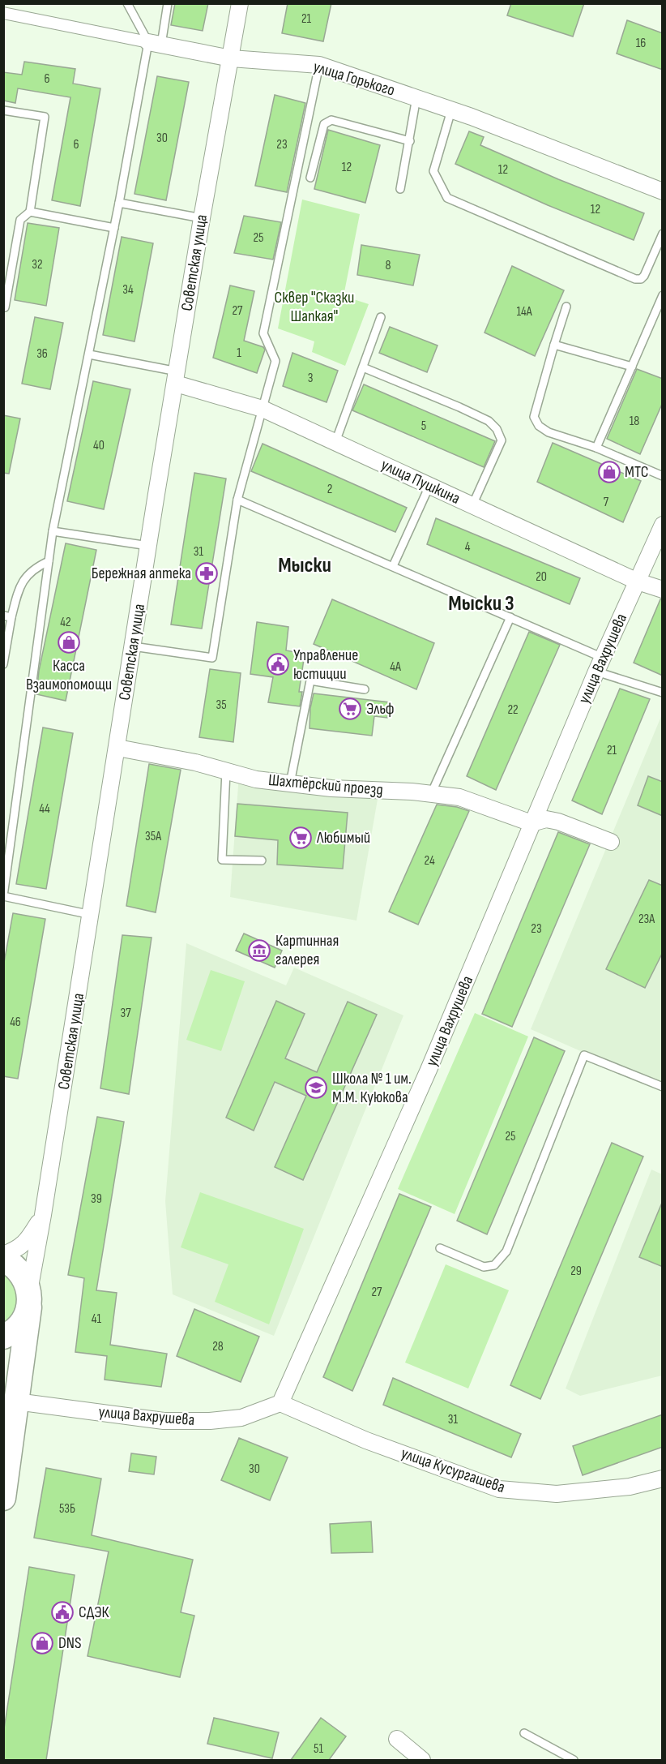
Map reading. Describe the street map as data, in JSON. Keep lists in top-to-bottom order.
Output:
{
  "streets": {
    "street": [
      "улица Горького",
      "Советская улица",
      "улица Пушкина",
      "улица Вахрушева",
      "Шахтёрский проезд",
      "улица Кусургашева"
    ]
  },
  "crossings": [
    ["улица Горького", "Советская улица"],
    ["Советская улица", "улица Пушкина"],
    ["Советская улица", "Шахтёрский проезд"],
    ["улица Пушкина", "улица Вахрушева"],
    ["улица Вахрушева", "Шахтёрский проезд"],
    ["улица Вахрушева", "улица Кусургашева"]
  ],
  "districts": ["Мыски", "Мыски 3"],
  "parks": ["Сквер \"Сказки Шапкая\""],
  "places": {
    "shop": ["МТС", "Касса Взаимопомощи", "DNS"],
    "pharmacy": ["Бережная аптека"],
    "public building": ["Управление юстиции", "СДЭК"],
    "supermarket": ["Эльф", "Любимый"],
    "museum": ["Картинная галерея"],
    "school or university": ["Школа № 1 им. М.М. Куюкова"]
  },
  "house_numbers": [
    "21",
    "16",
    "6",
    "30",
    "6",
    "23",
    "12",
    "12",
    "12",
    "25",
    "32",
    "8",
    "34",
    "27",
    "14А",
    "1",
    "36",
    "3",
    "18",
    "5",
    "40",
    "2",
    "7",
    "4",
    "31",
    "20",
    "42",
    "4А",
    "35",
    "22",
    "21",
    "44",
    "35А",
    "24",
    "23А",
    "23",
    "37",
    "46",
    "25",
    "39",
    "29",
    "27",
    "41",
    "28",
    "31",
    "30",
    "53Б",
    "51"
  ]
}
